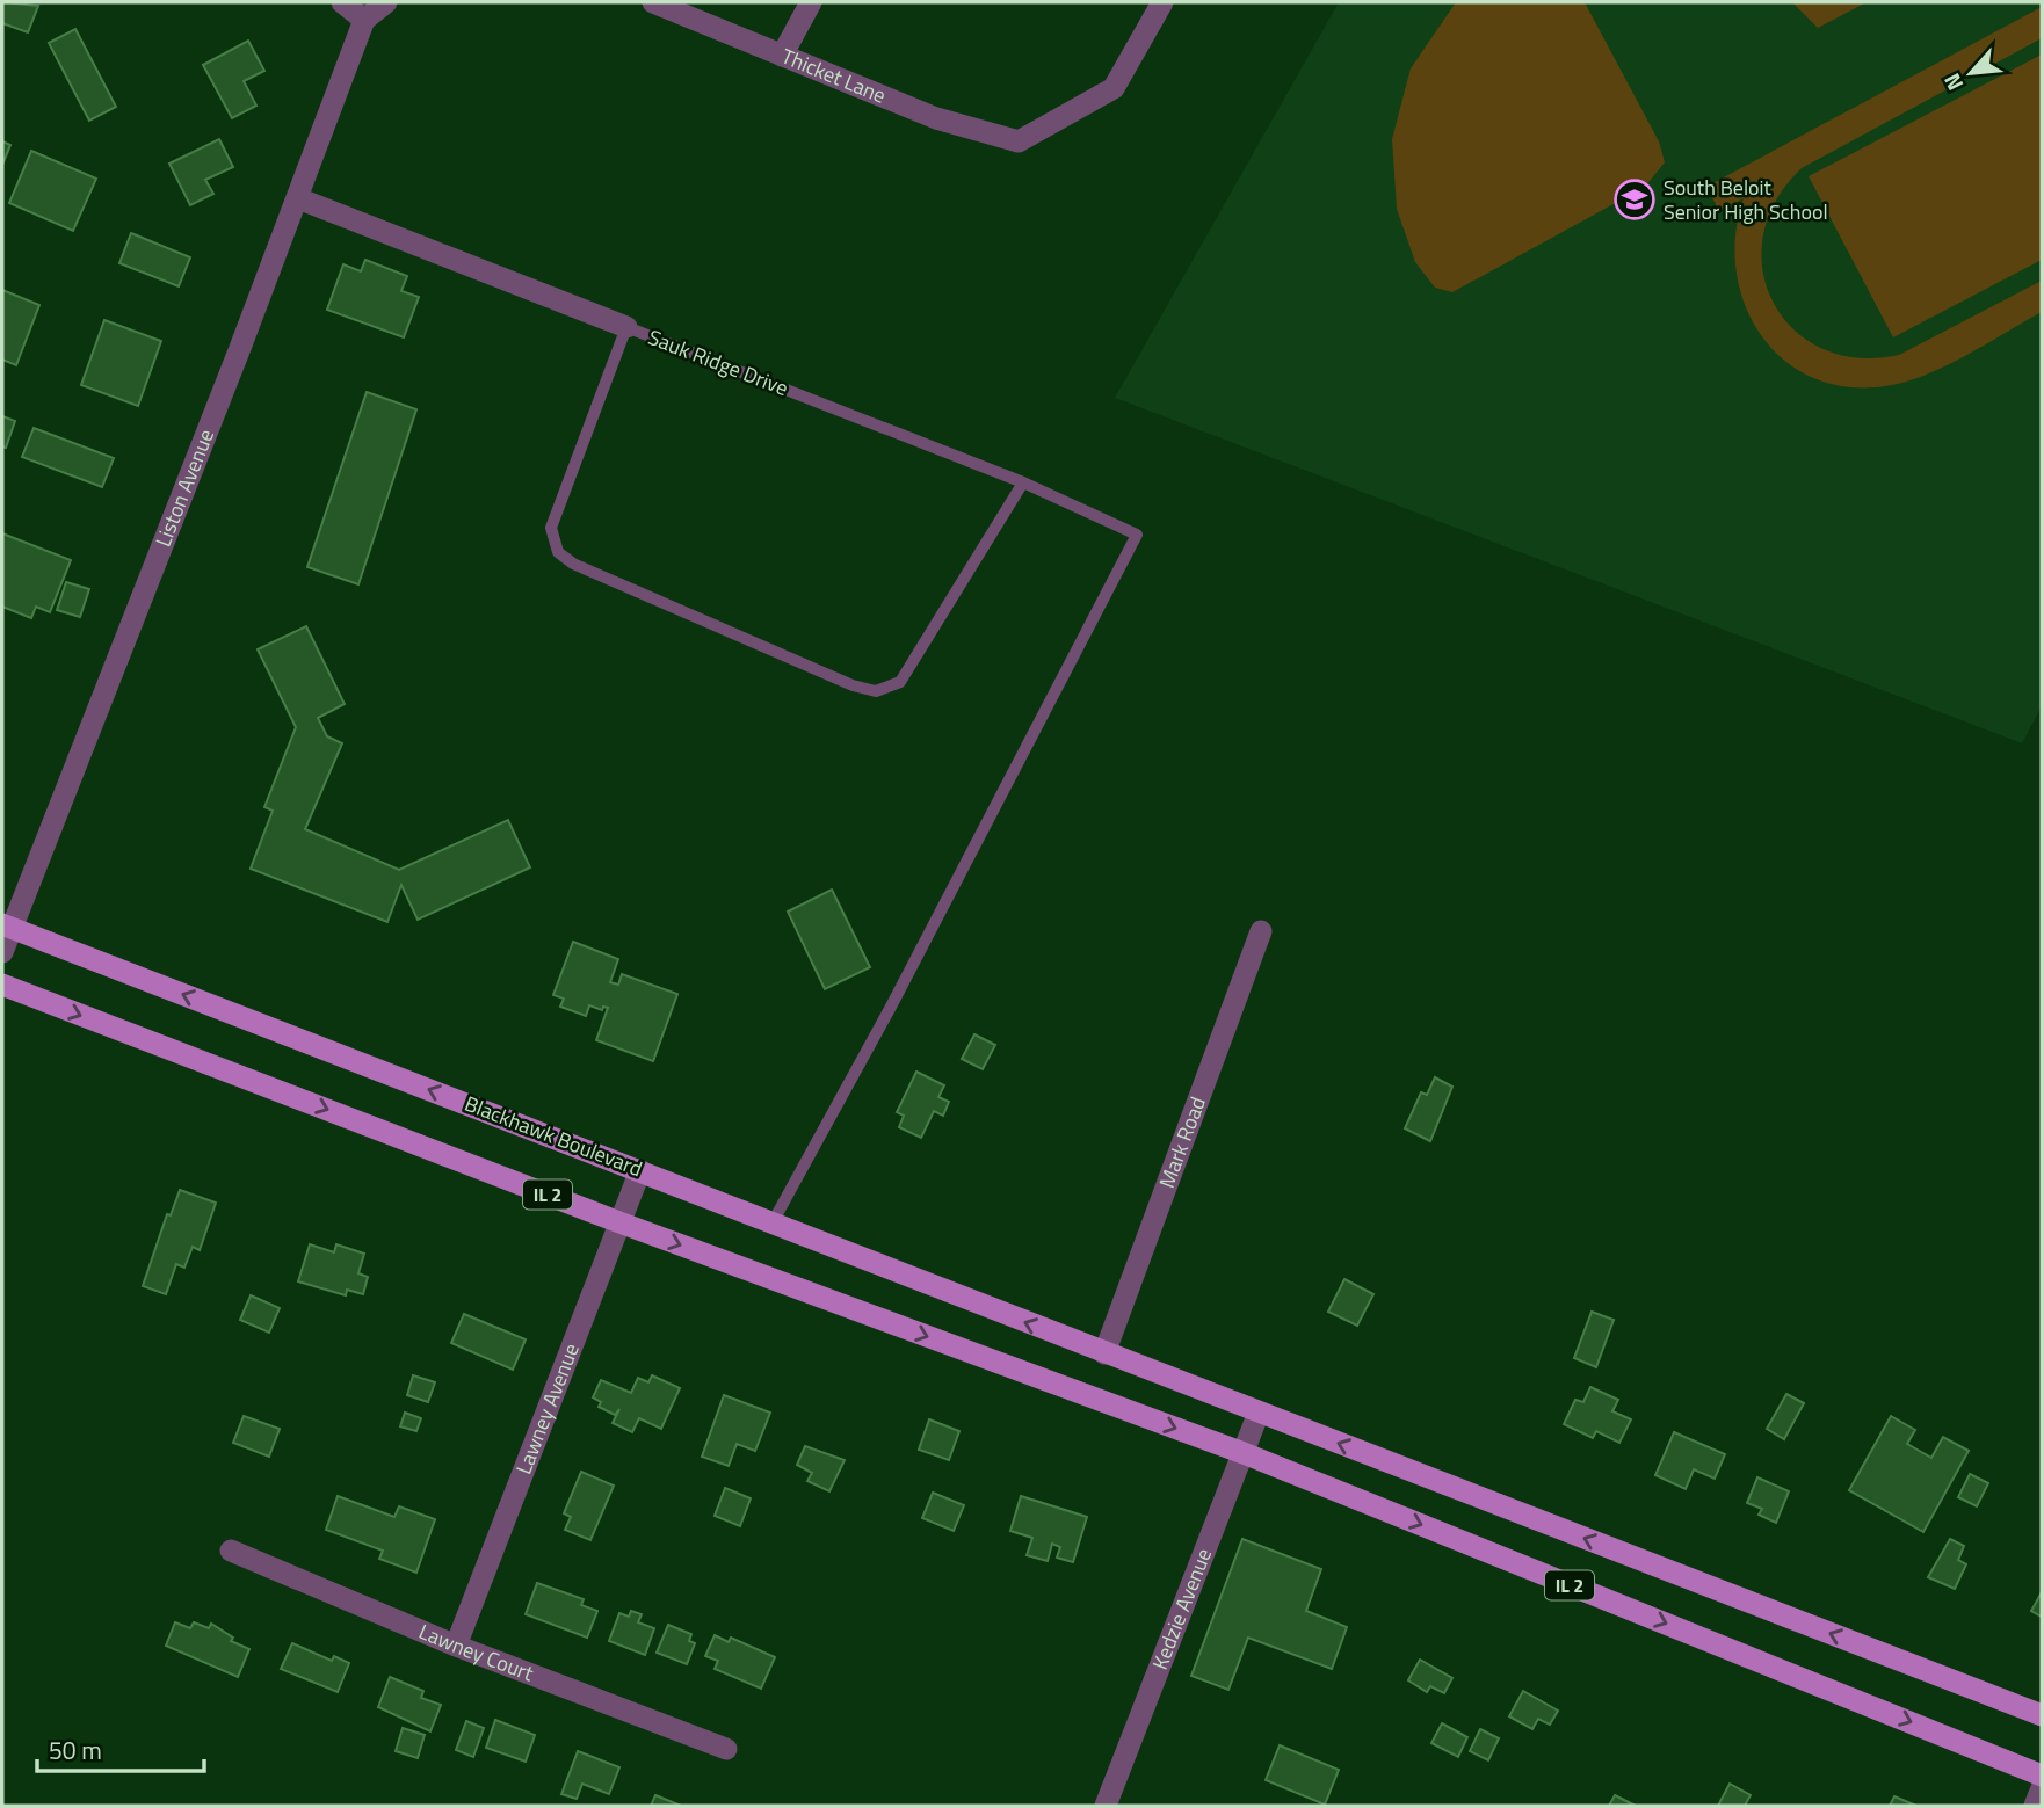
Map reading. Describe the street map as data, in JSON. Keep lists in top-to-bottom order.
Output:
{
  "streets": {
    "main road": ["Blackhawk Boulevard", "IL 2"],
    "street": [
      "Thicket Lane",
      "Sauk Ridge Drive",
      "Liston Avenue",
      "Mark Road",
      "Lawney Avenue",
      "Kedzie Avenue",
      "Lawney Court"
    ]
  },
  "crossings": [
    ["Sauk Ridge Drive", "Liston Avenue"],
    ["Sauk Ridge Drive", "Blackhawk Boulevard"],
    ["Liston Avenue", "Blackhawk Boulevard"],
    ["Blackhawk Boulevard", "Mark Road"],
    ["Blackhawk Boulevard", "IL 2"],
    ["Blackhawk Boulevard", "Lawney Avenue"],
    ["Mark Road", "IL 2"],
    ["IL 2", "Lawney Avenue"],
    ["IL 2", "Kedzie Avenue"],
    ["Lawney Avenue", "Lawney Court"]
  ],
  "places": {
    "school or university": ["South Beloit Senior High School"]
  },
  "scale_bar": "50 m",
  "north": "bottom left"
}
